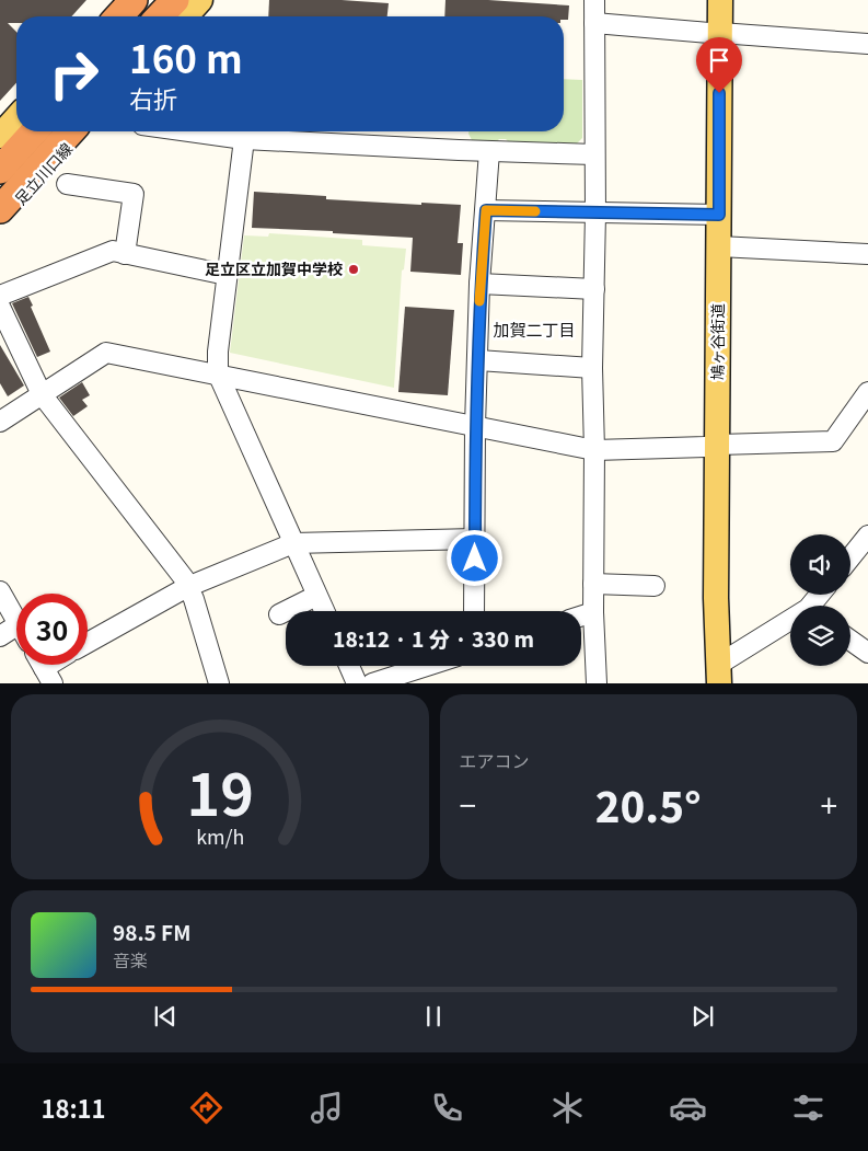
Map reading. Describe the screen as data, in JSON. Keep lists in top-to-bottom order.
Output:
{
  "streets": {
    "main road": ["足立川口線", "鳩ヶ谷街道"]
  },
  "districts": ["加賀二丁目"],
  "places": ["足立区立加賀中学校"],
  "page": {
    "turn": ["160 m", "右折"],
    "limit": "30",
    "trip": "18:12 · 1 分 · 330 m",
    "tile": "エアコン",
    "heat": ["−", "20.5°", "+"],
    "song": ["98.5 FM", "音楽"],
    "tabs": "18:11",
    "gauge": ["19", "km/h"]
  }
}
